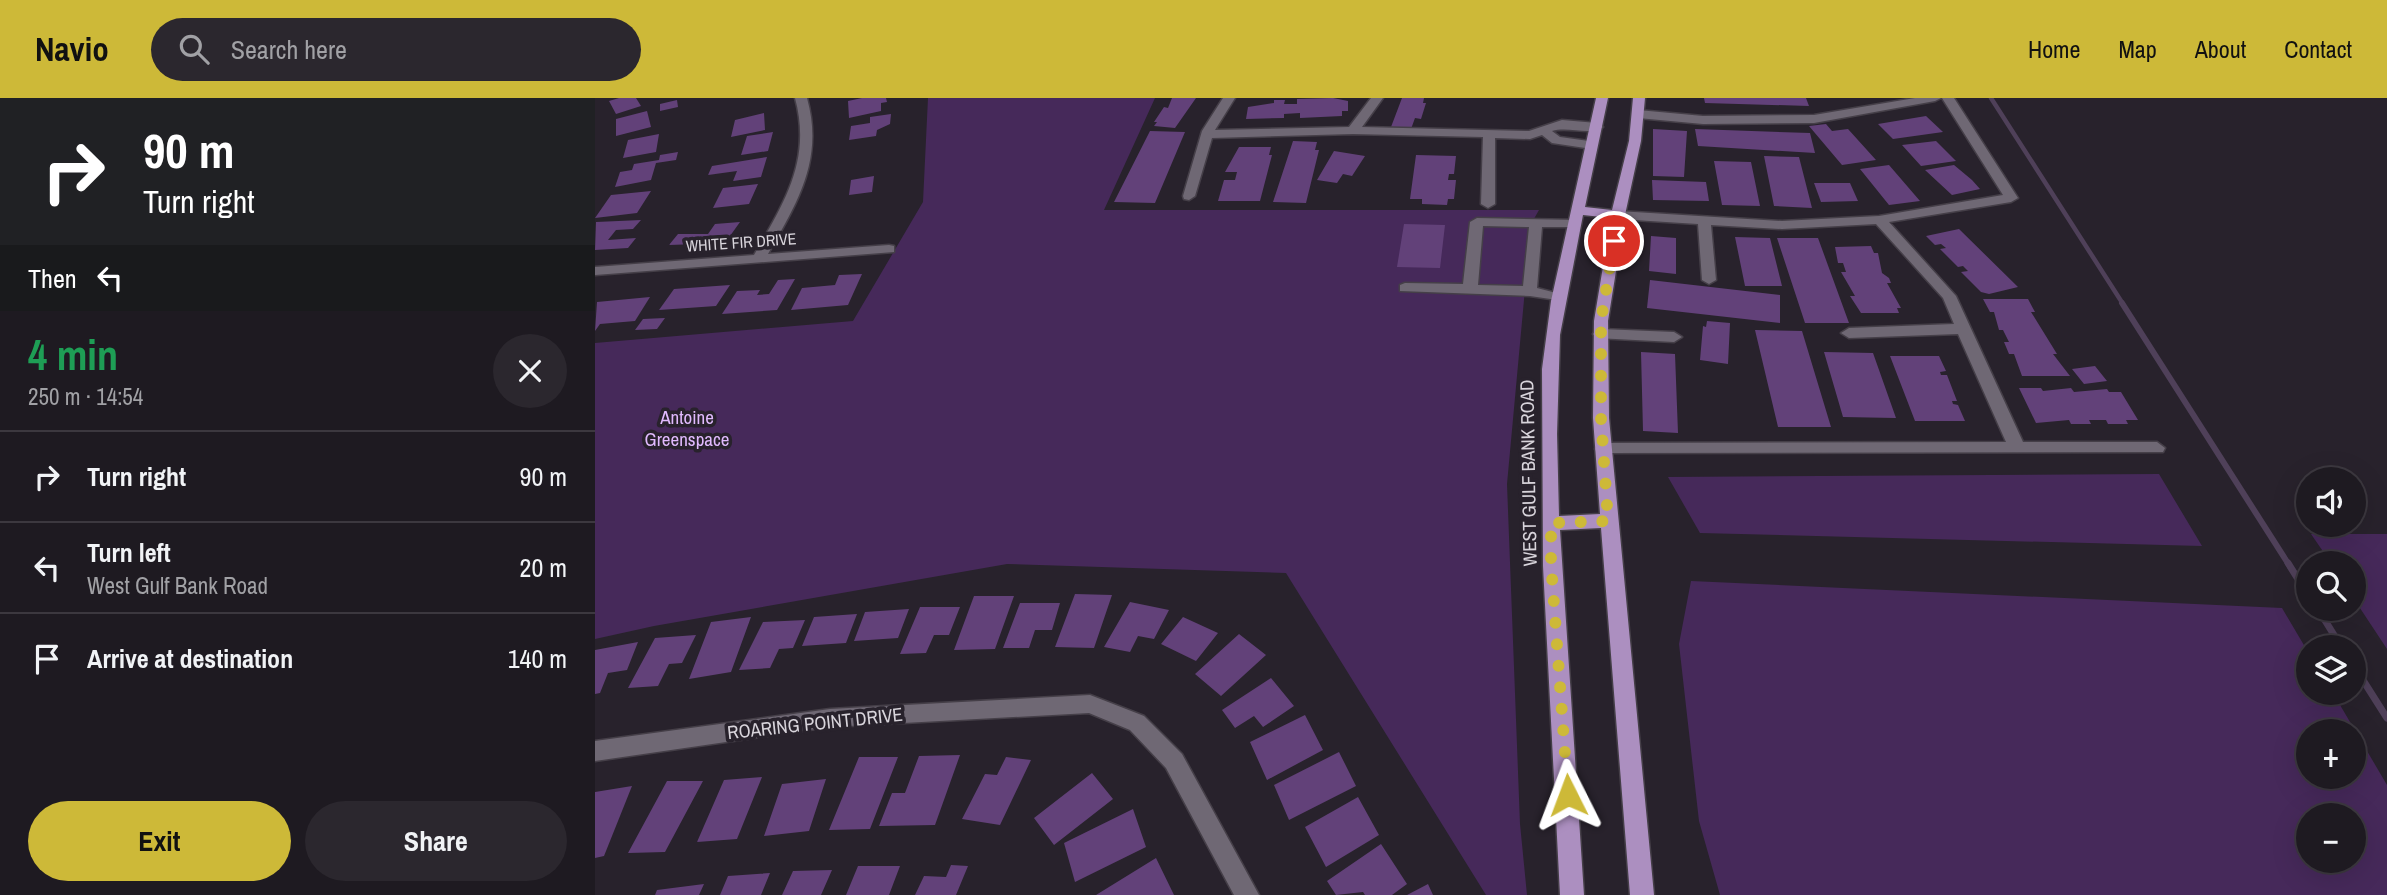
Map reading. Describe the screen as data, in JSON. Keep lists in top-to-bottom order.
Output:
{
  "streets": {
    "main road": ["WEST GULF BANK ROAD"],
    "street": ["WHITE FIR DRIVE", "ROARING POINT DRIVE"]
  },
  "parks": ["Antoine Greenspace"],
  "page": {
    "header": "Navio",
    "search": "Search here",
    "nav": [
      "Home",
      "Map",
      "About",
      "Contact"
    ],
    "turn": ["90 m", "Turn right"],
    "then": "Then",
    "heading": ["4 min", "250 m · 14:54"],
    "list": [
      {
        "name": "Turn right",
        "value": "90 m"
      },
      {
        "name": "Turn left",
        "note": "West Gulf Bank Road",
        "value": "20 m"
      },
      {
        "name": "Arrive at destination",
        "value": "140 m"
      }
    ],
    "map_buttons": ["+", "−"],
    "buttons": ["Exit", "Share"]
  }
}
